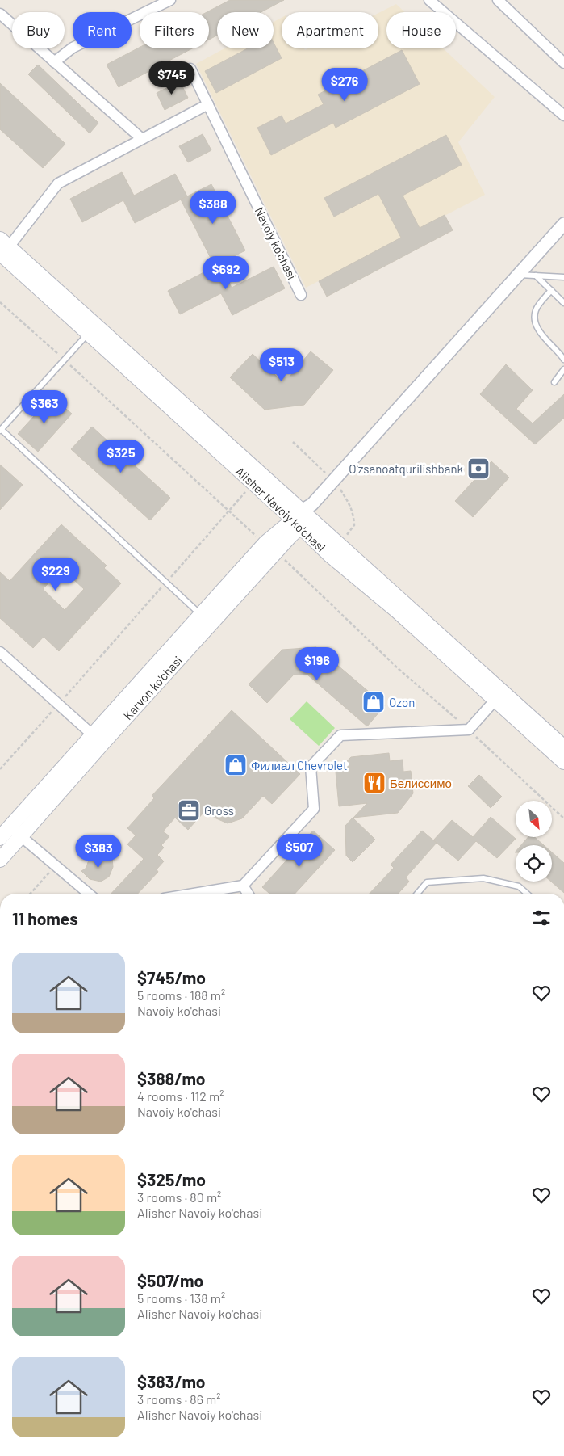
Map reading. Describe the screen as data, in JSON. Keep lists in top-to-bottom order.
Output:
{
  "streets": {
    "main road": ["Alisher Navoiy ko'chasi", "Karvon ko'chasi"],
    "street": ["Navoiy ko'chasi"]
  },
  "crossings": [
    ["Alisher Navoiy ko'chasi", "Karvon ko'chasi"]
  ],
  "places": {
    "bank": ["Oʻzsanoatqurilishbank"],
    "shop": ["Ozon", "Филиал Chevrolet"],
    "restaurant": ["Белиссимо"],
    "office": ["Gross"]
  },
  "north": "bottom right",
  "page": {
    "chip": [
      "Buy",
      "Rent",
      "Filters",
      "New",
      "Apartment",
      "House"
    ],
    "price": [
      "$745",
      "$276",
      "$388",
      "$692",
      "$513",
      "$363",
      "$325",
      "$229",
      "$196",
      "$507",
      "$383"
    ],
    "heading": "11 homes",
    "list": [
      {
        "name": "$745/mo",
        "note": "5 rooms · 188 m² · Navoiy ko'chasi"
      },
      {
        "name": "$388/mo",
        "note": "4 rooms · 112 m² · Navoiy ko'chasi"
      },
      {
        "name": "$325/mo",
        "note": "3 rooms · 80 m² · Alisher Navoiy ko'chasi"
      },
      {
        "name": "$507/mo",
        "note": "5 rooms · 138 m² · Alisher Navoiy ko'chasi"
      },
      {
        "name": "$383/mo",
        "note": "3 rooms · 86 m² · Alisher Navoiy ko'chasi"
      }
    ]
  }
}
